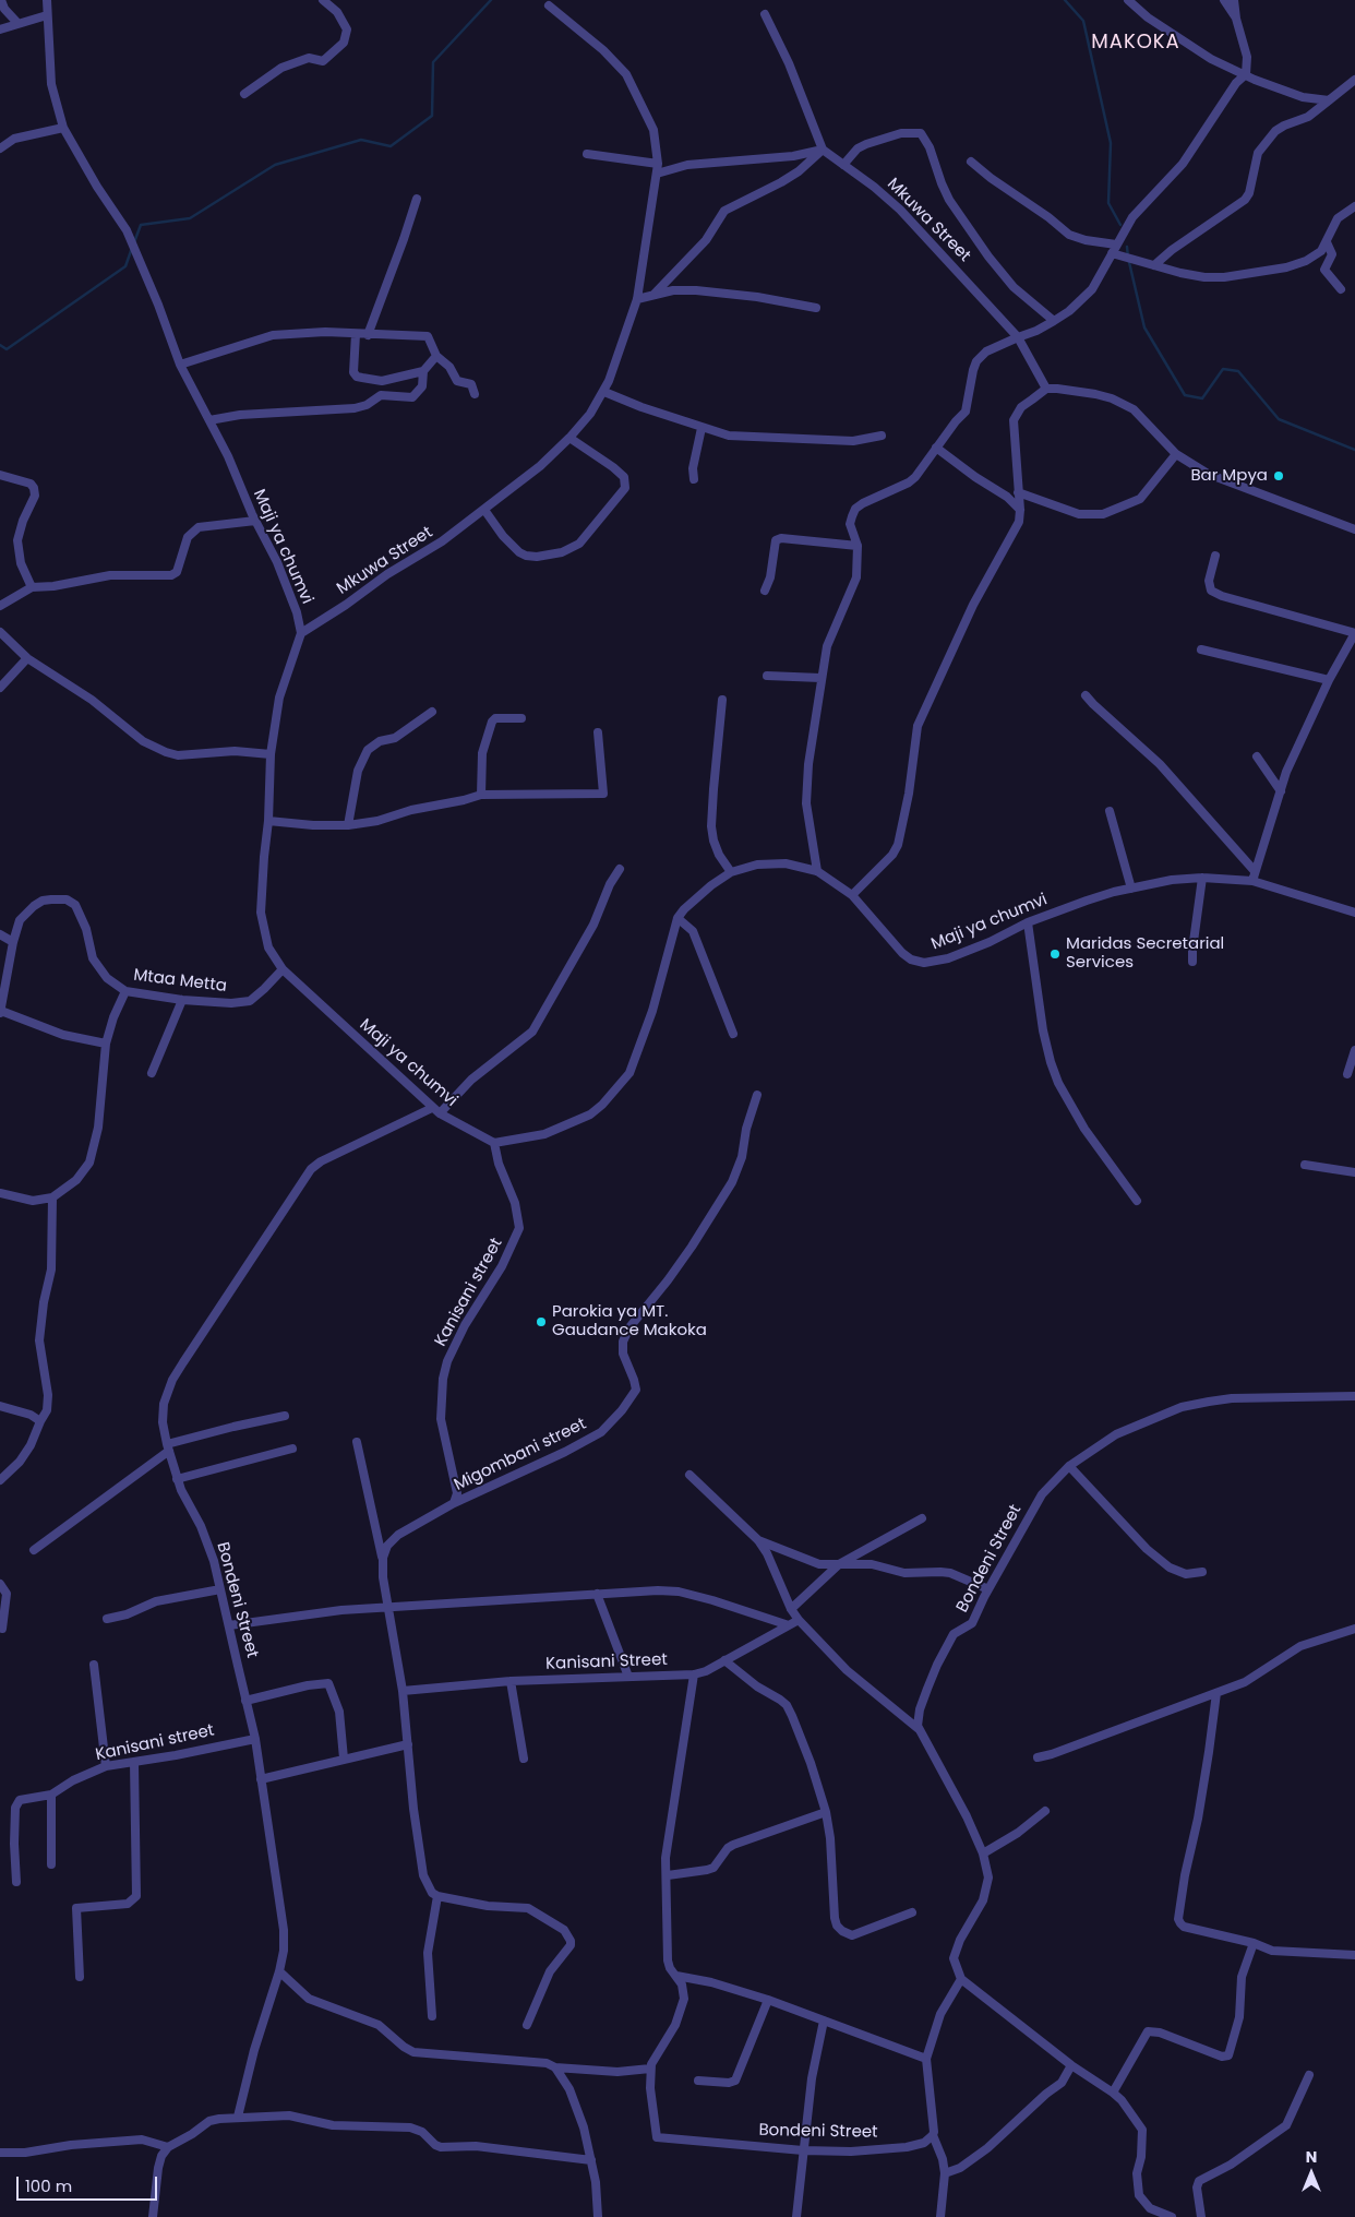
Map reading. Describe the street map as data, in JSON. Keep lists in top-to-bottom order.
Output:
{
  "streets": {
    "street": [
      "Mkuwa Street",
      "Maji ya chumvi",
      "Mtaa Metta",
      "Kanisani street",
      "Migombani street",
      "Bondeni Street",
      "Kanisani Street"
    ]
  },
  "crossings": [
    ["Mkuwa Street", "Maji ya chumvi"],
    ["Maji ya chumvi", "Mtaa Metta"],
    ["Maji ya chumvi", "Kanisani street"],
    ["Maji ya chumvi", "Bondeni Street"],
    ["Kanisani street", "Migombani street"],
    ["Kanisani street", "Bondeni Street"]
  ],
  "districts": ["MAKOKA"],
  "places": ["Bar Mpya", "Maridas Secretarial Services", "Parokia ya MT. Gaudance Makoka"],
  "scale_bar": "100 m",
  "north": "top"
}
